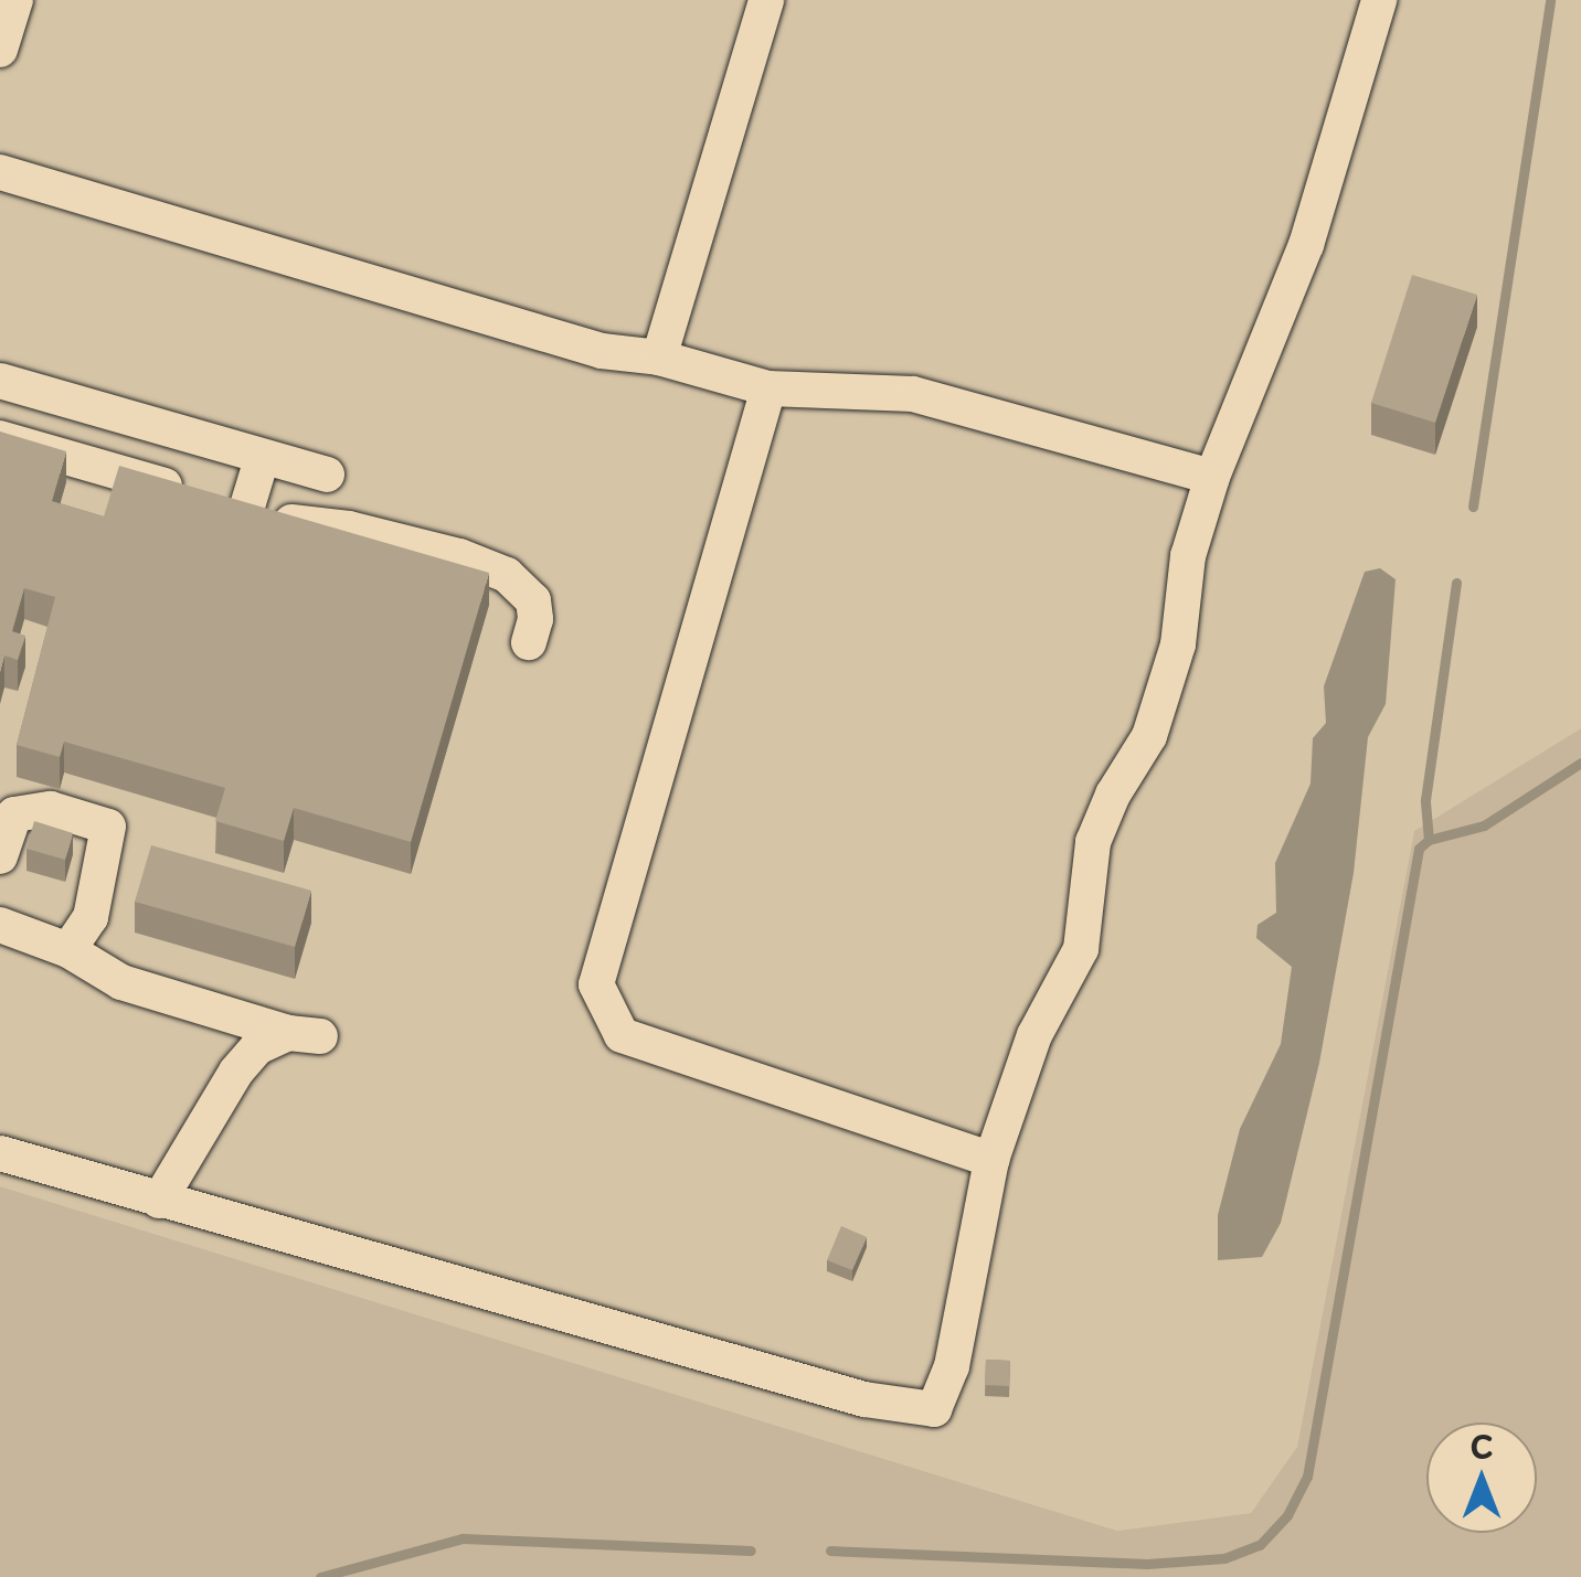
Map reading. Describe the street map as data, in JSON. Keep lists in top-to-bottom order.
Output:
{
  "north": "top"
}
